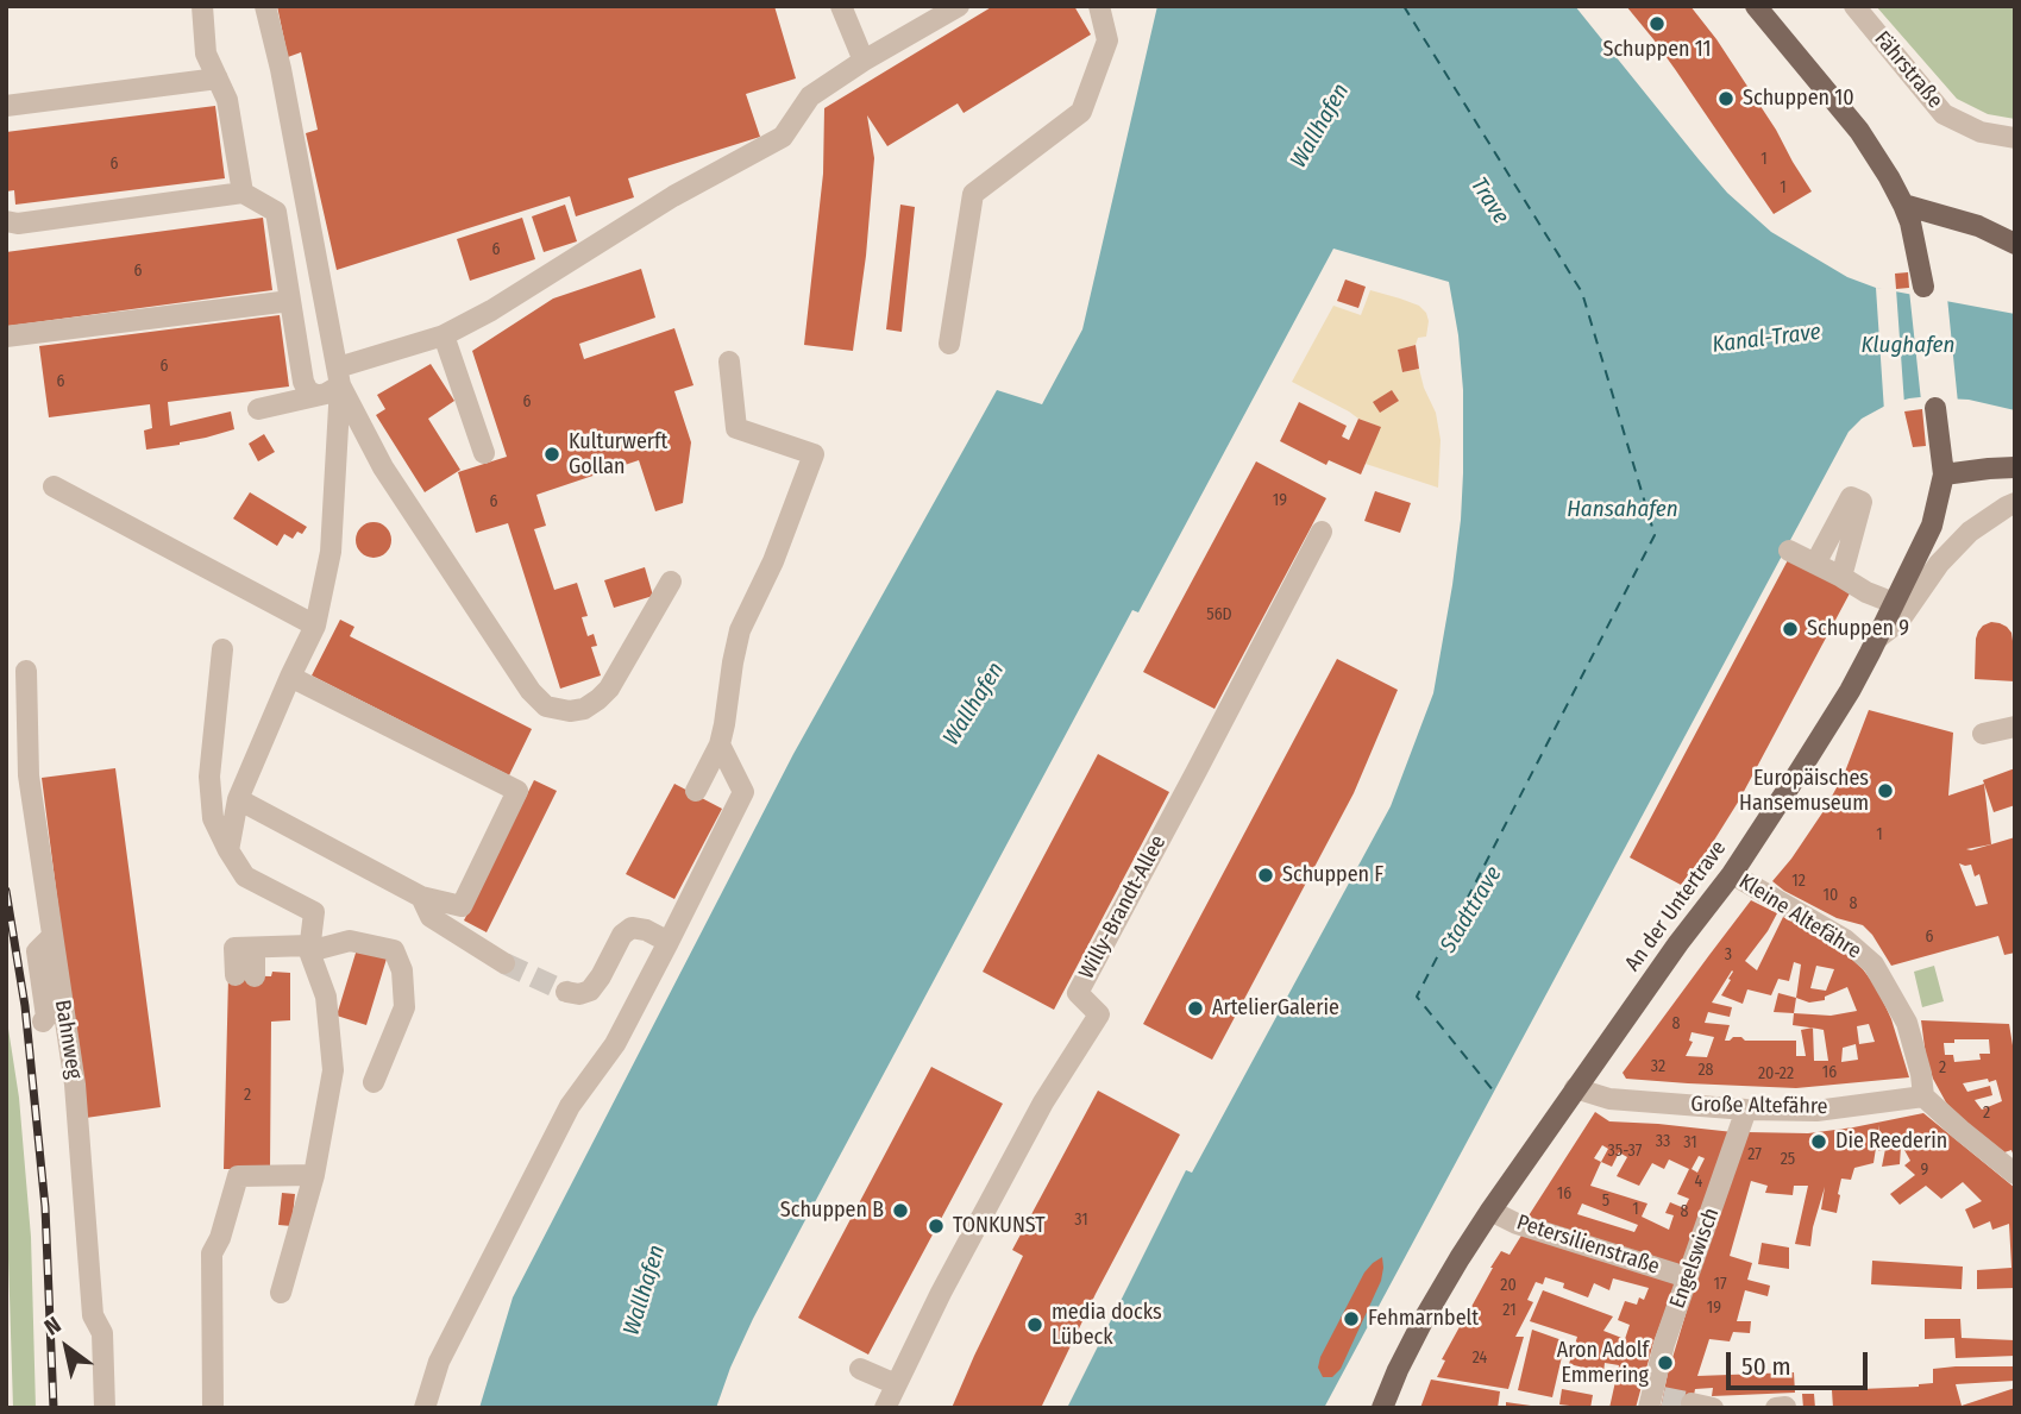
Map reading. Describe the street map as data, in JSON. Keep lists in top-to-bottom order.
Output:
{
  "streets": {
    "main road": ["An der Untertrave"],
    "street": [
      "Fährstraße",
      "Willy-Brandt-Allee",
      "Kleine Altefähre",
      "Bahnweg",
      "Große Altefähre",
      "Petersilienstraße",
      "Engelswisch"
    ]
  },
  "crossings": [
    ["An der Untertrave", "Kleine Altefähre"],
    ["An der Untertrave", "Große Altefähre"],
    ["An der Untertrave", "Petersilienstraße"],
    ["Kleine Altefähre", "Große Altefähre"],
    ["Große Altefähre", "Engelswisch"],
    ["Petersilienstraße", "Engelswisch"]
  ],
  "water": [
    "Wallhafen",
    "Trave",
    "Kanal-Trave",
    "Klughafen",
    "Hansahafen",
    "Stadttrave"
  ],
  "places": [
    "Schuppen 11",
    "Schuppen 10",
    "Kulturwerft Gollan",
    "Schuppen 9",
    "Europäisches Hansemuseum",
    "Schuppen F",
    "ArtelierGalerie",
    "Die Reederin",
    "Schuppen B",
    "TONKUNST",
    "Fehmarnbelt",
    "media docks Lübeck",
    "Aron Adolf Emmering"
  ],
  "house_numbers": [
    "1",
    "6",
    "1",
    "6",
    "6",
    "6",
    "6",
    "6",
    "19",
    "6",
    "56D",
    "1",
    "12",
    "10",
    "8",
    "6",
    "3",
    "8",
    "32",
    "2",
    "28",
    "16",
    "20-22",
    "2",
    "2",
    "33",
    "31",
    "35-37",
    "27",
    "25",
    "9",
    "4",
    "16",
    "5",
    "1",
    "8",
    "31",
    "17",
    "20",
    "19",
    "21",
    "24"
  ],
  "scale_bar": "50 m",
  "north": "top left"
}
